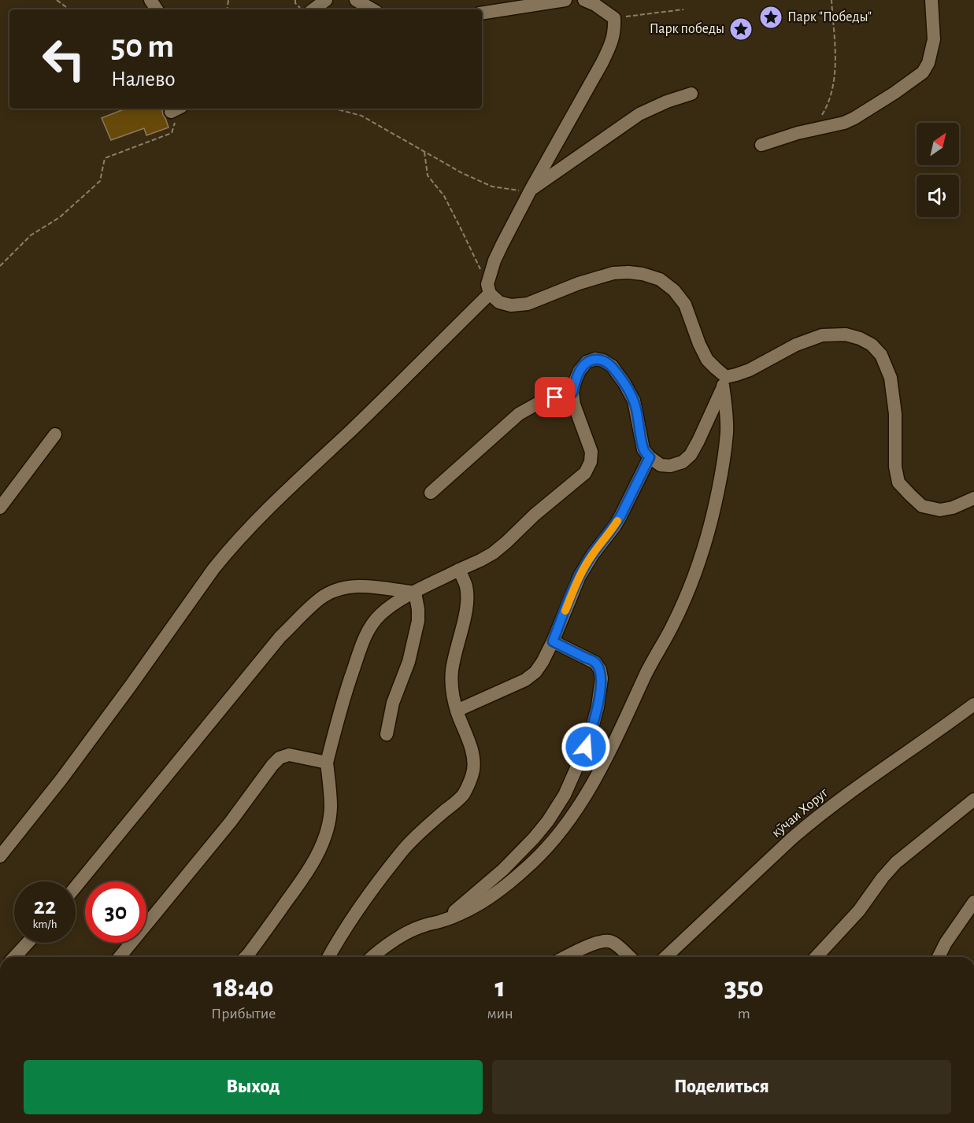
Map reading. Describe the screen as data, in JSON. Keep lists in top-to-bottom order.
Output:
{
  "streets": {
    "street": ["кӯчаи Хоруг"]
  },
  "places": {
    "place": ["Парк \"Победы\"", "Парк победы"]
  },
  "north": "top right",
  "page": {
    "turn": ["50 m", "Налево"],
    "speed": "22 km/h",
    "limit": "30",
    "eta": [
      "18:40",
      "Прибытие",
      "1",
      "мин",
      "350",
      "m"
    ],
    "buttons": ["Выход", "Поделиться"]
  }
}
